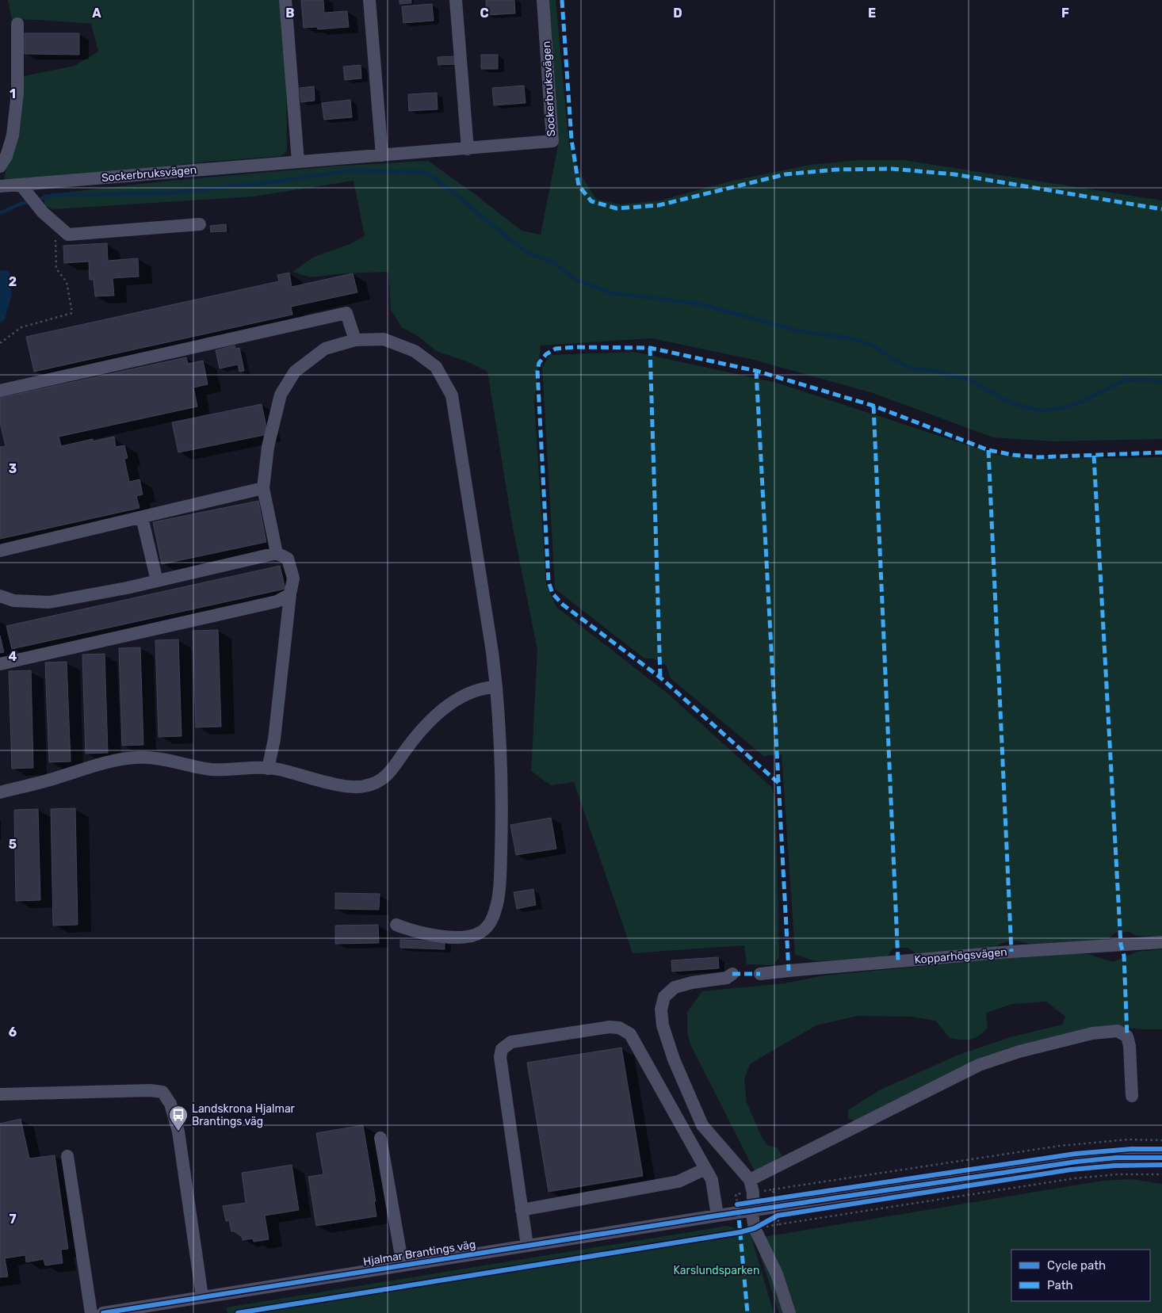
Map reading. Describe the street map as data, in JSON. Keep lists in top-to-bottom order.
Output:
{
  "streets": {
    "street": ["Sockerbruksvägen", "Kopparhögsvägen", "Hjalmar Brantings väg"]
  },
  "parks": ["Karslundsparken"],
  "places": {
    "bus stop": ["Landskrona Hjalmar Brantings väg"]
  },
  "legend": ["Cycle path", "Path"],
  "grid": {
    "columns": [
      "A",
      "B",
      "C",
      "D",
      "E",
      "F"
    ],
    "rows": [
      "1",
      "2",
      "3",
      "4",
      "5",
      "6",
      "7"
    ]
  }
}
